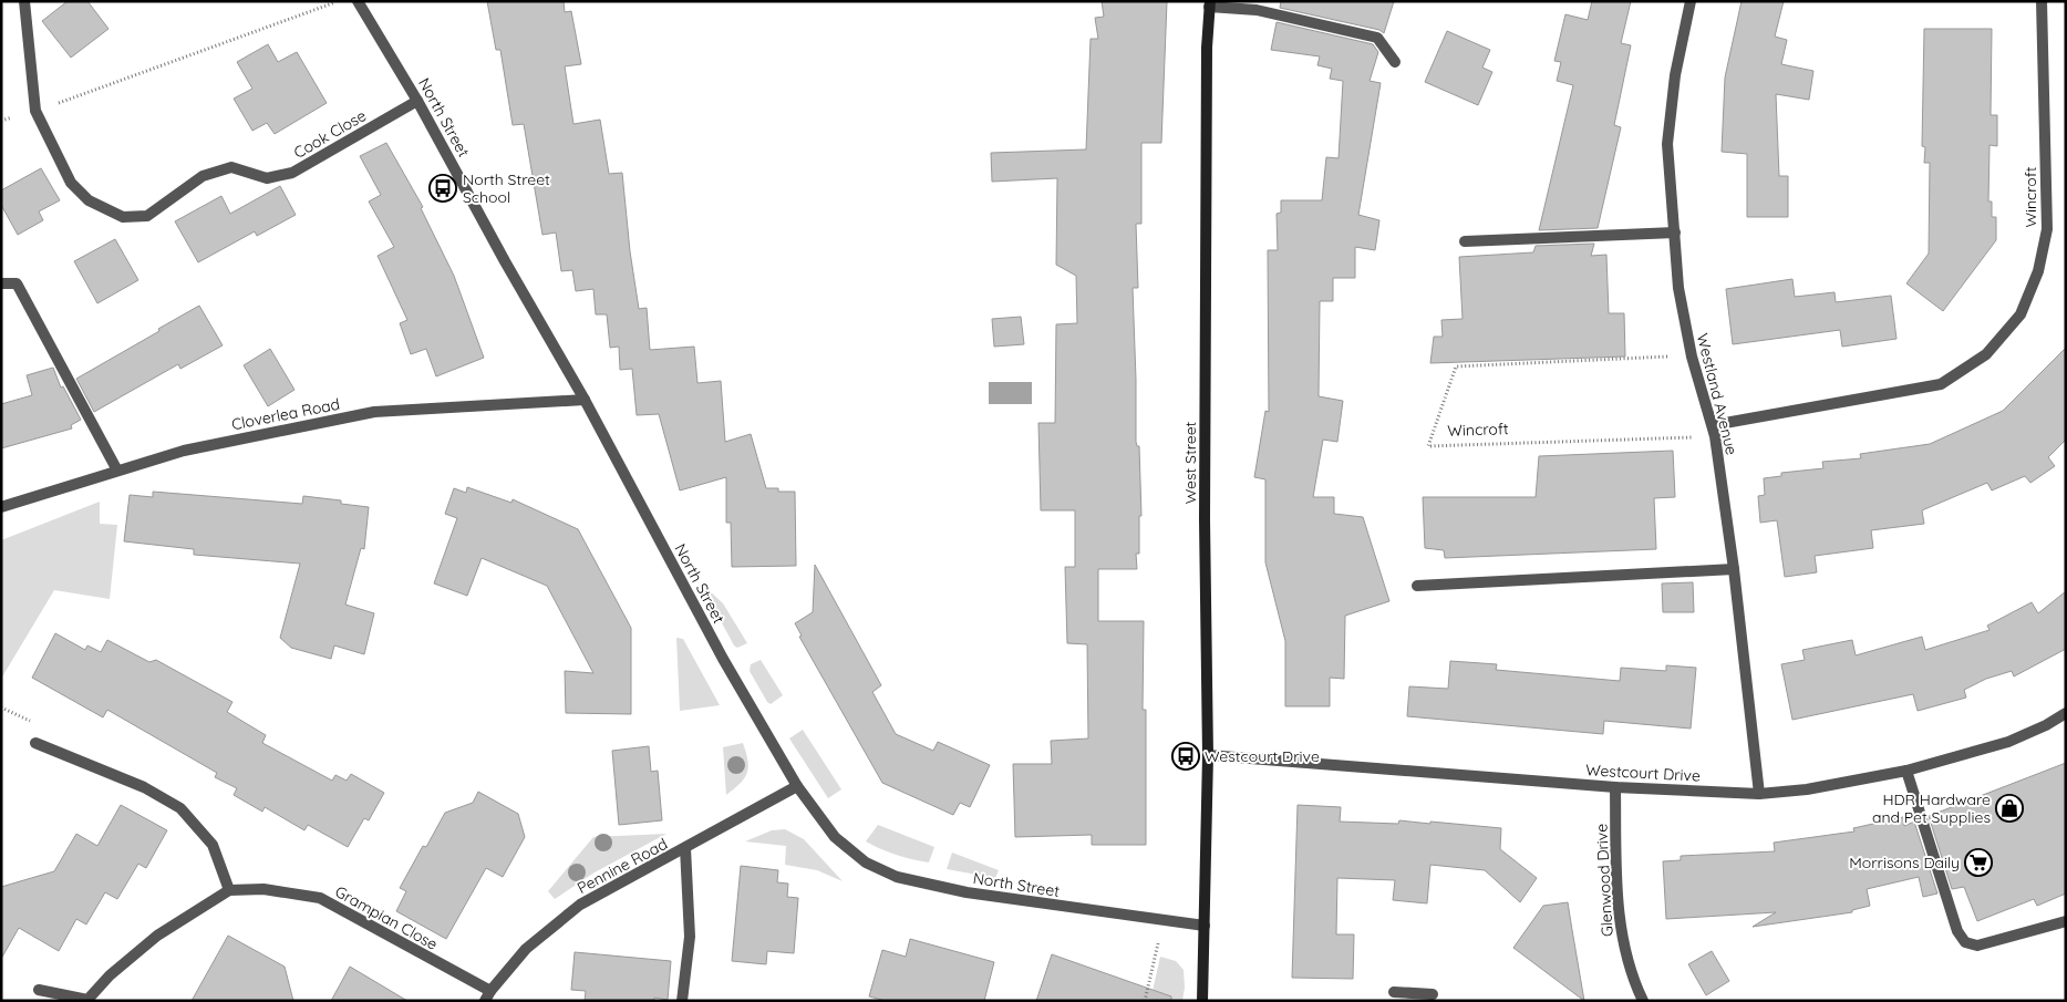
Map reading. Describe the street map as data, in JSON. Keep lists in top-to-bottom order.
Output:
{
  "streets": {
    "street": [
      "North Street",
      "Cook Close",
      "Wincroft",
      "Westland Avenue",
      "Cloverlea Road",
      "West Street",
      "Westcourt Drive",
      "Pennine Road",
      "Glenwood Drive",
      "Grampian Close"
    ]
  },
  "crossings": [
    ["North Street", "Cook Close"],
    ["North Street", "Cloverlea Road"],
    ["North Street", "West Street"],
    ["North Street", "Pennine Road"],
    ["Wincroft", "Westland Avenue"],
    ["Westland Avenue", "Westcourt Drive"],
    ["West Street", "Westcourt Drive"],
    ["Westcourt Drive", "Glenwood Drive"],
    ["Pennine Road", "Grampian Close"]
  ],
  "places": {
    "bus stop": ["North Street School", "Westcourt Drive"],
    "shop": ["HDR Hardware and Pet Supplies"],
    "supermarket": ["Morrisons Daily"]
  }
}
